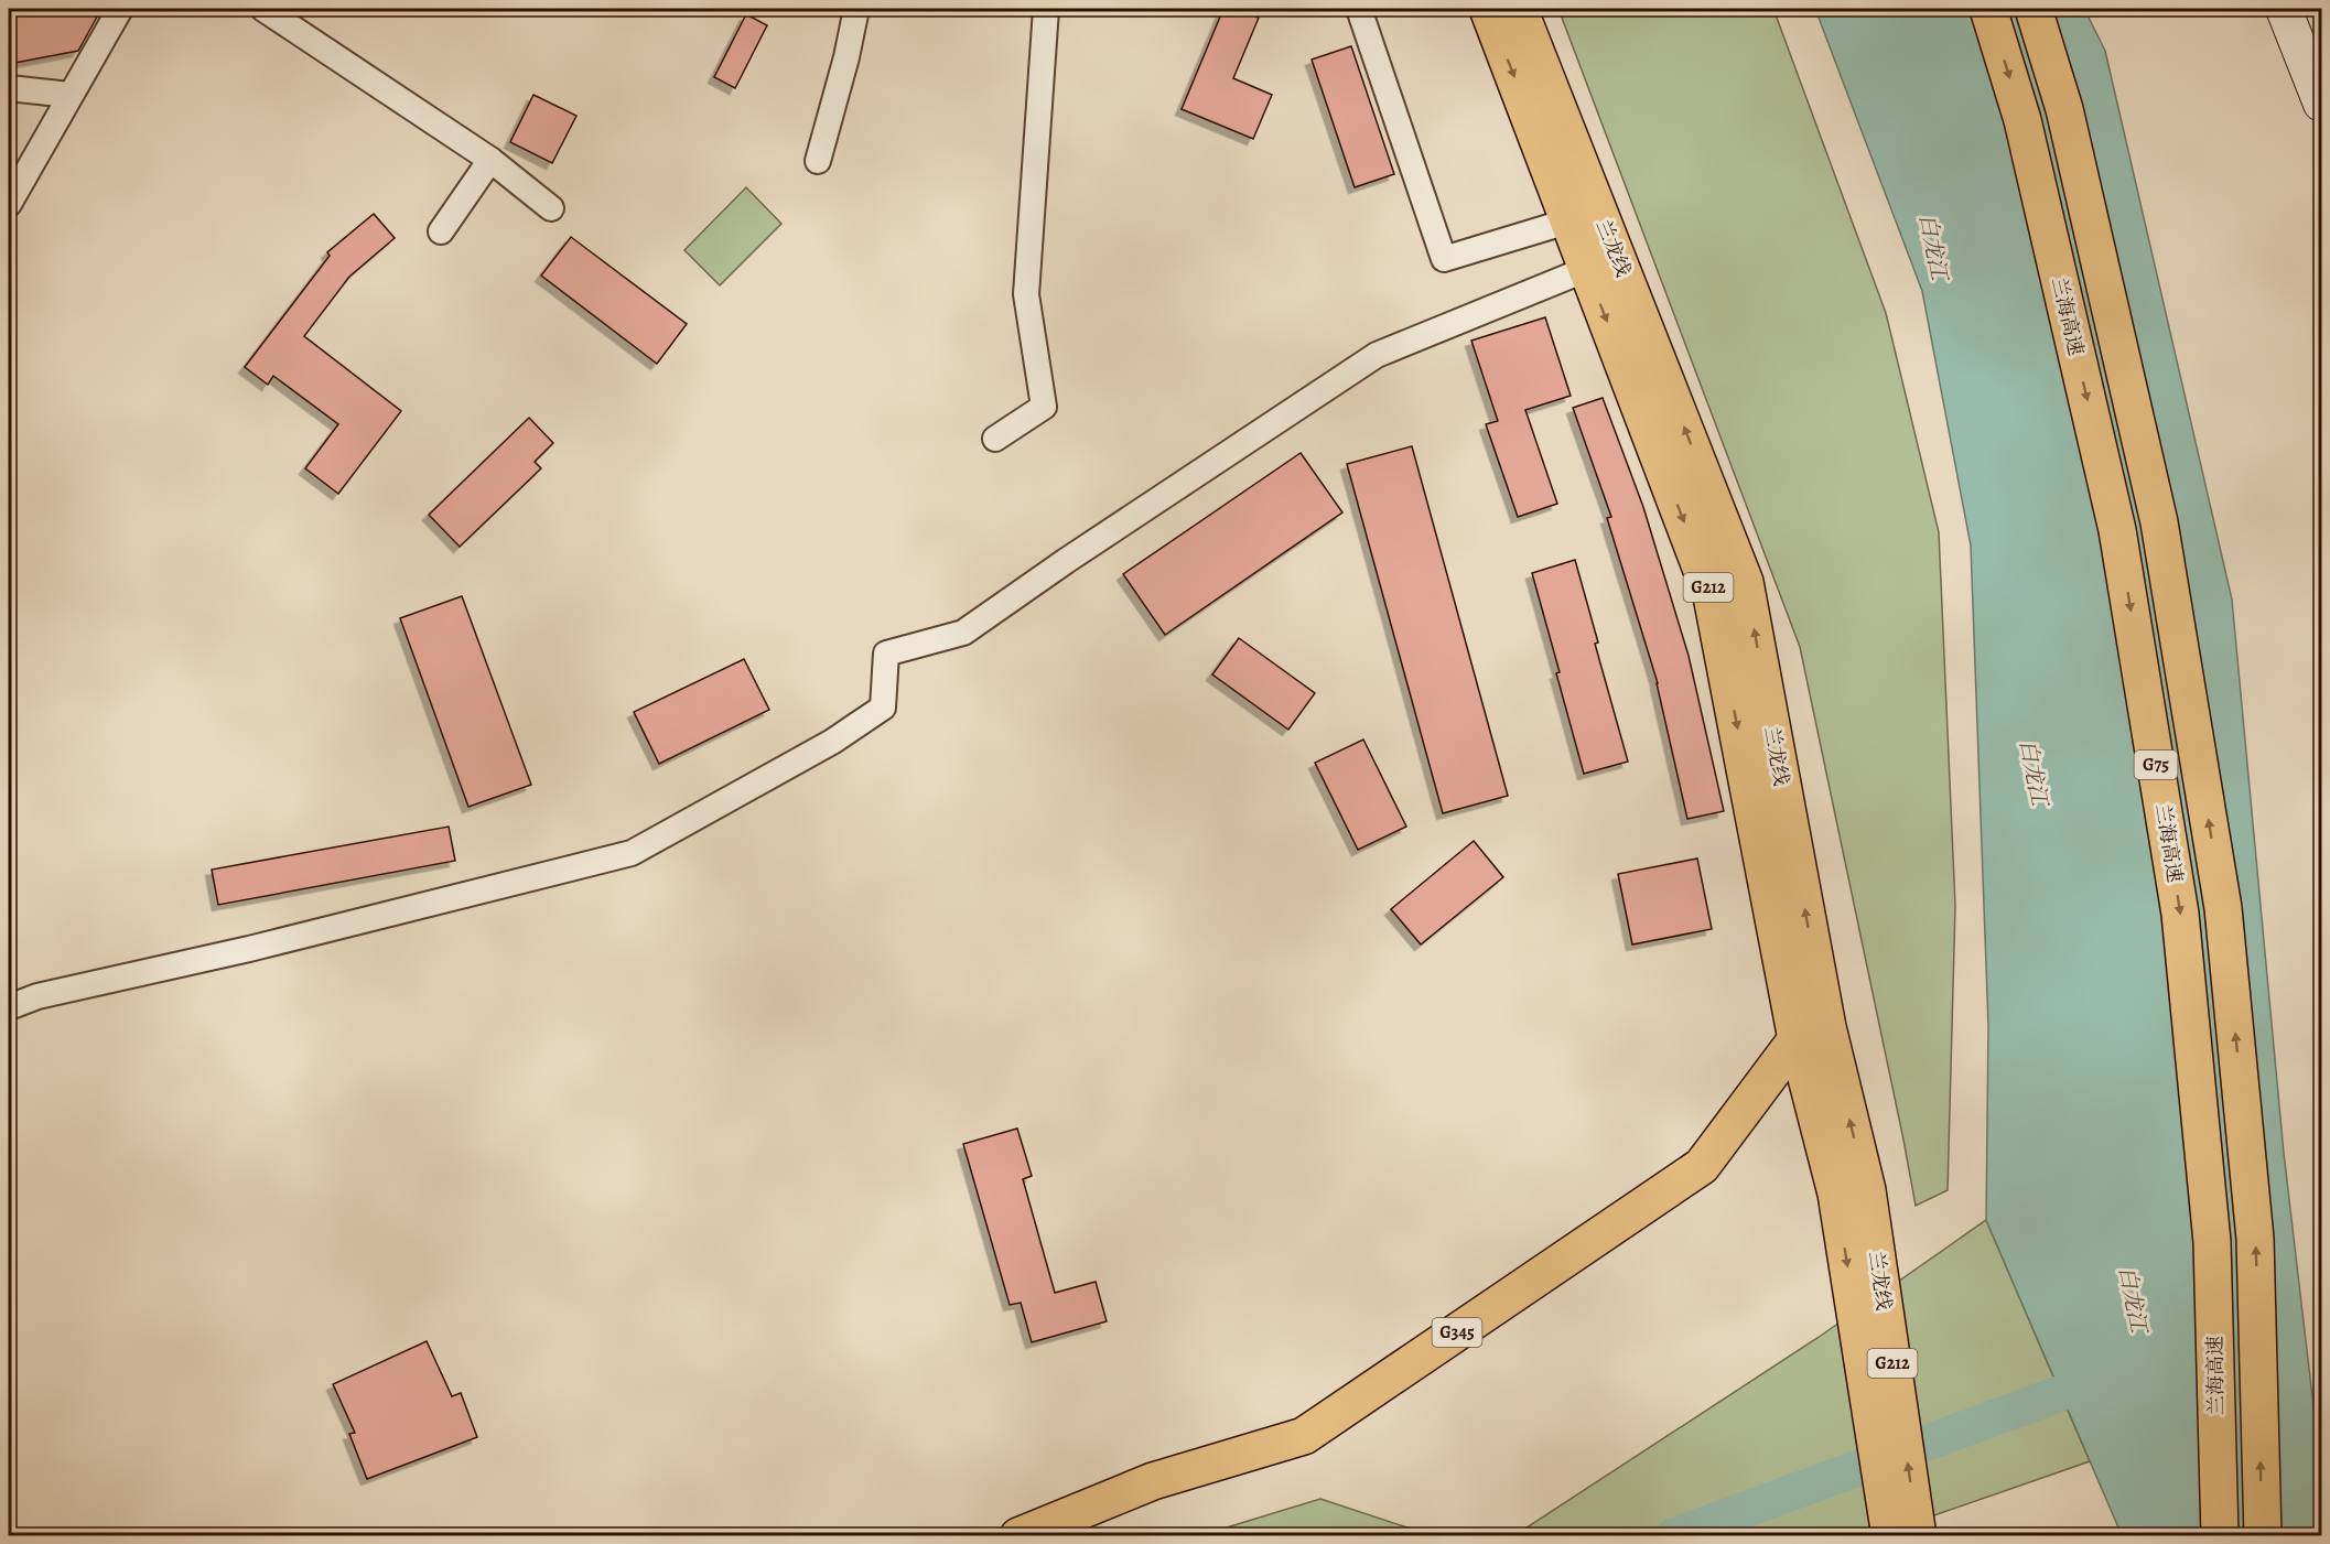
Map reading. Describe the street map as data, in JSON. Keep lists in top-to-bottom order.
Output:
{
  "streets": {
    "highway": [
      "兰龙线",
      "兰海高速",
      "G212",
      "G75",
      "G345"
    ]
  },
  "crossings": [
    ["兰龙线", "G345"]
  ],
  "water": ["白龙江"]
}
